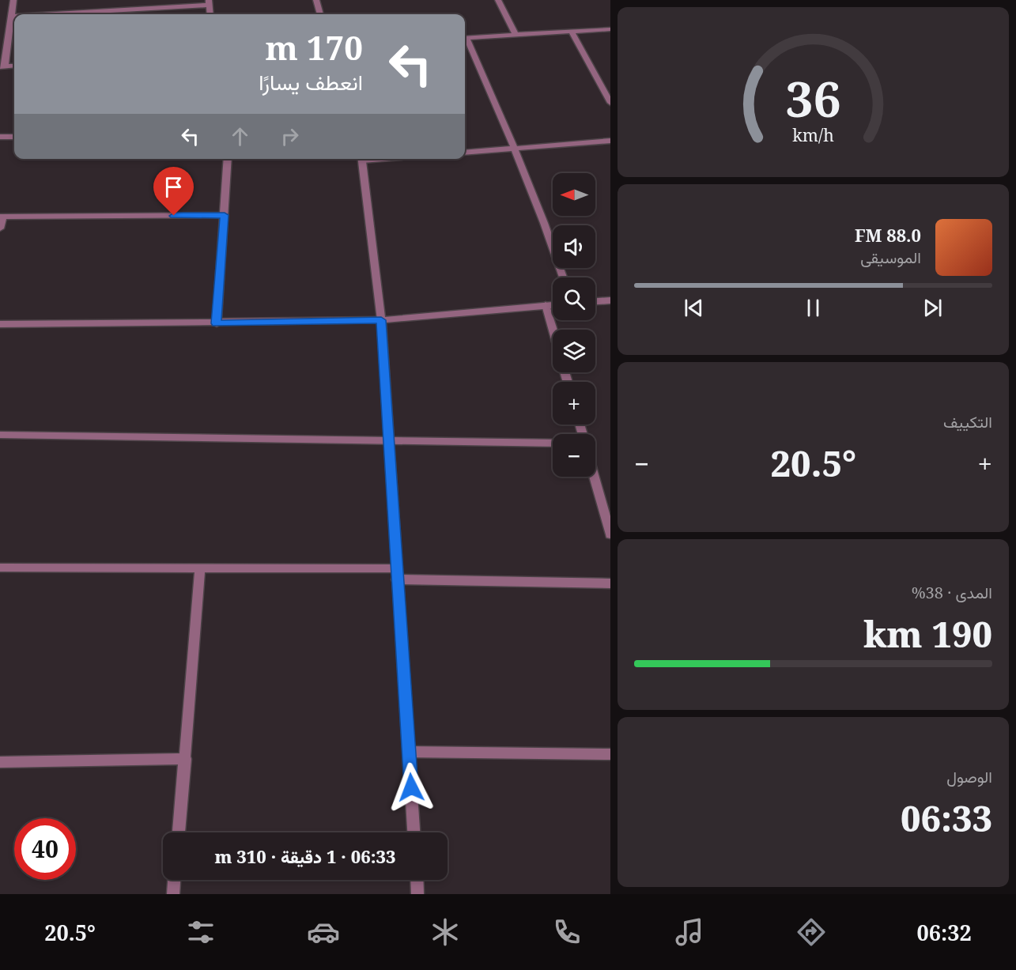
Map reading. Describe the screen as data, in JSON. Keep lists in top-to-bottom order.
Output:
{
  "north": "left",
  "page": {
    "turn": ["170 m", "انعطف يسارًا"],
    "map_buttons": ["+", "−"],
    "song": ["88.0 FM", "الموسيقى"],
    "tile": [
      "التكييف",
      ["المدى · 38%", "190 km"],
      ["الوصول", "06:33"]
    ],
    "heat": ["−", "20.5°", "+"],
    "limit": "40",
    "trip": "06:33 · 1 دقيقة · 310 m",
    "tabs": ["06:32", "20.5°"],
    "gauge": ["36", "km/h"]
  }
}
